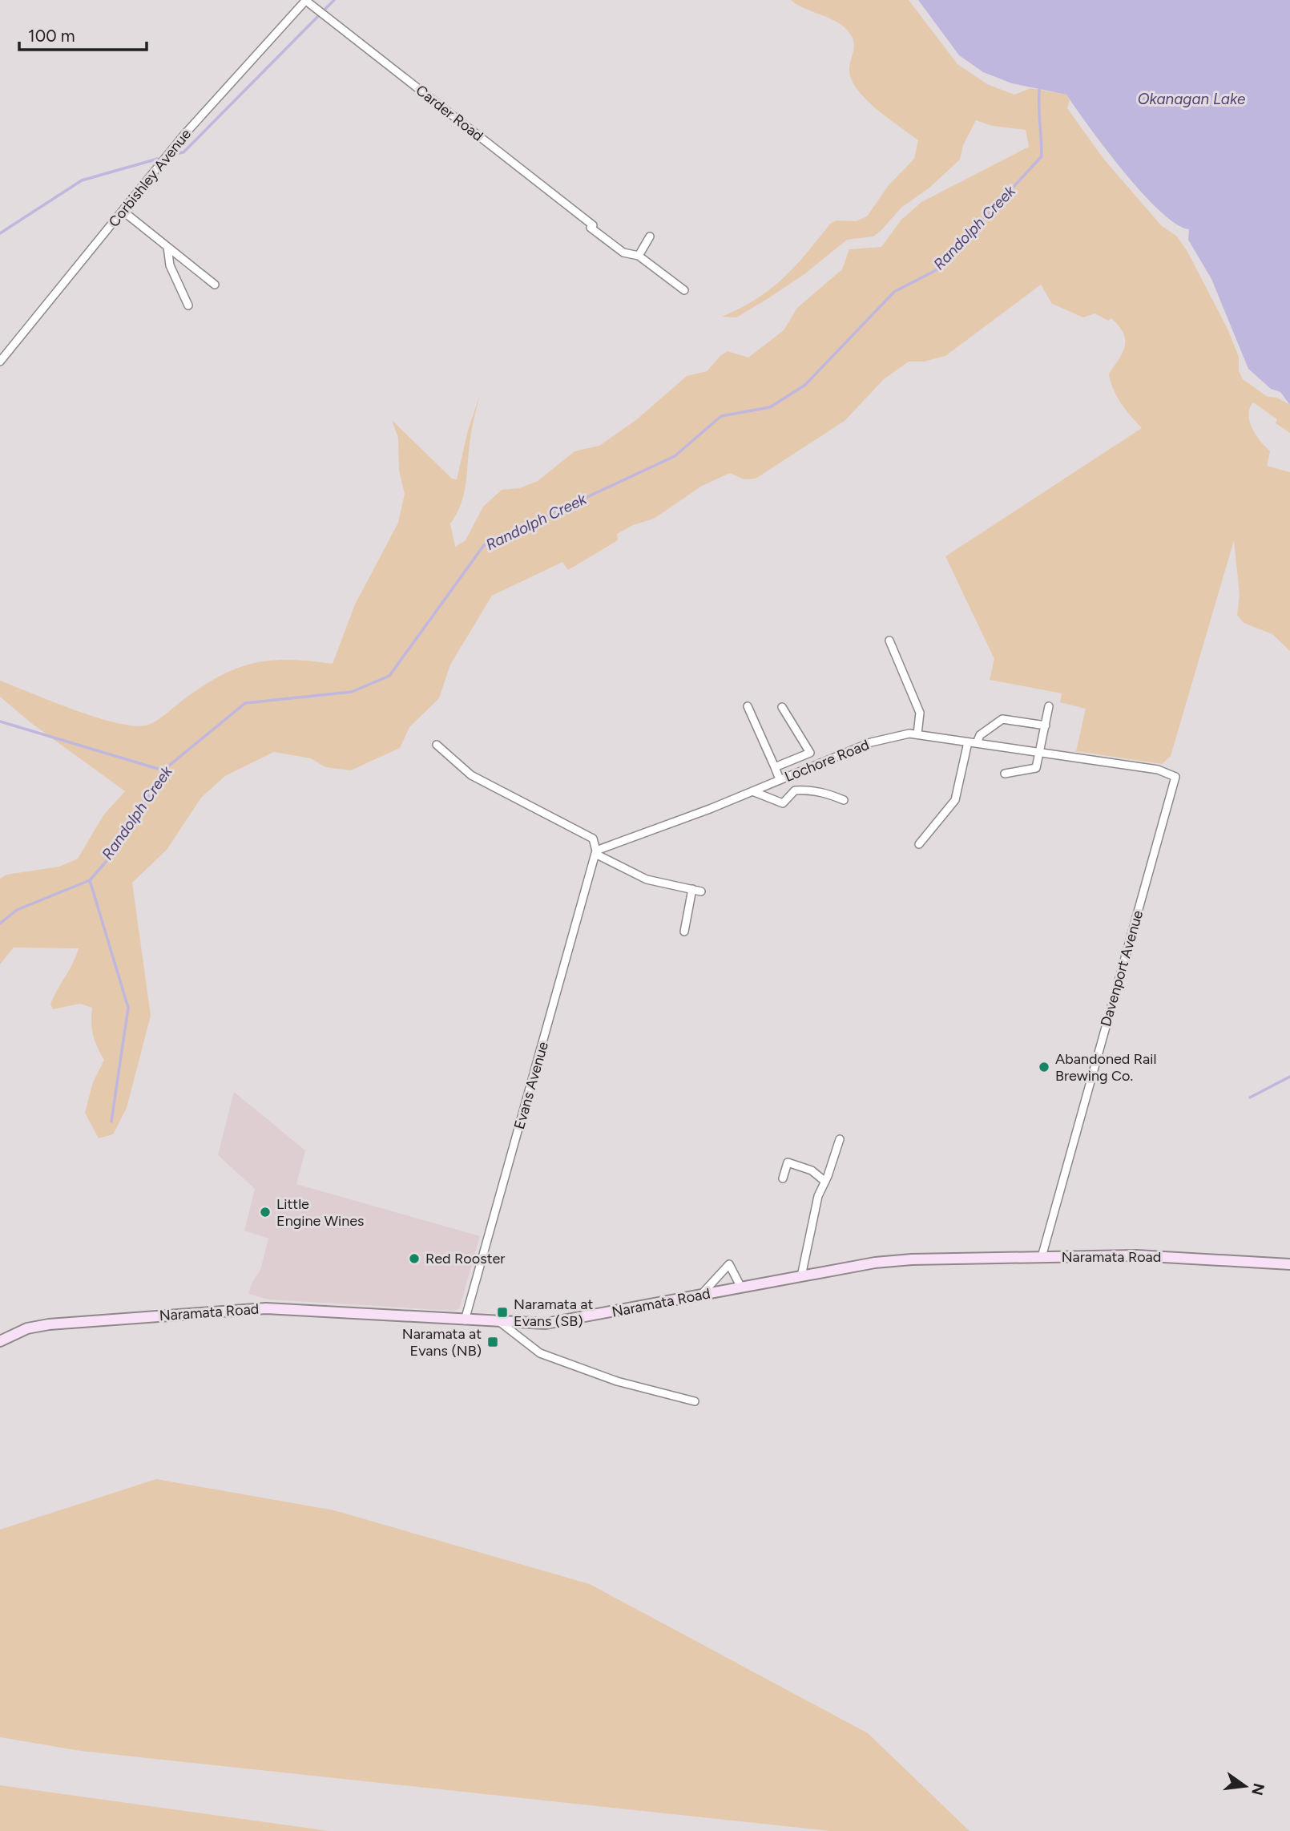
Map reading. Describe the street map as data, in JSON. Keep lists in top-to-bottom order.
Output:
{
  "streets": {
    "main road": ["Naramata Road"],
    "street": [
      "Carder Road",
      "Corbishley Avenue",
      "Lochore Road",
      "Davenport Avenue",
      "Evans Avenue"
    ]
  },
  "crossings": [
    ["Carder Road", "Corbishley Avenue"],
    ["Lochore Road", "Davenport Avenue"],
    ["Lochore Road", "Evans Avenue"],
    ["Davenport Avenue", "Naramata Road"],
    ["Evans Avenue", "Naramata Road"]
  ],
  "water": ["Okanagan Lake", "Randolph Creek"],
  "places": {
    "other": ["Abandoned Rail Brewing Co.", "Little Engine Wines", "Red Rooster"],
    "transit": ["Naramata at Evans (SB)", "Naramata at Evans (NB)"]
  },
  "scale_bar": "100 m",
  "north": "right"
}
